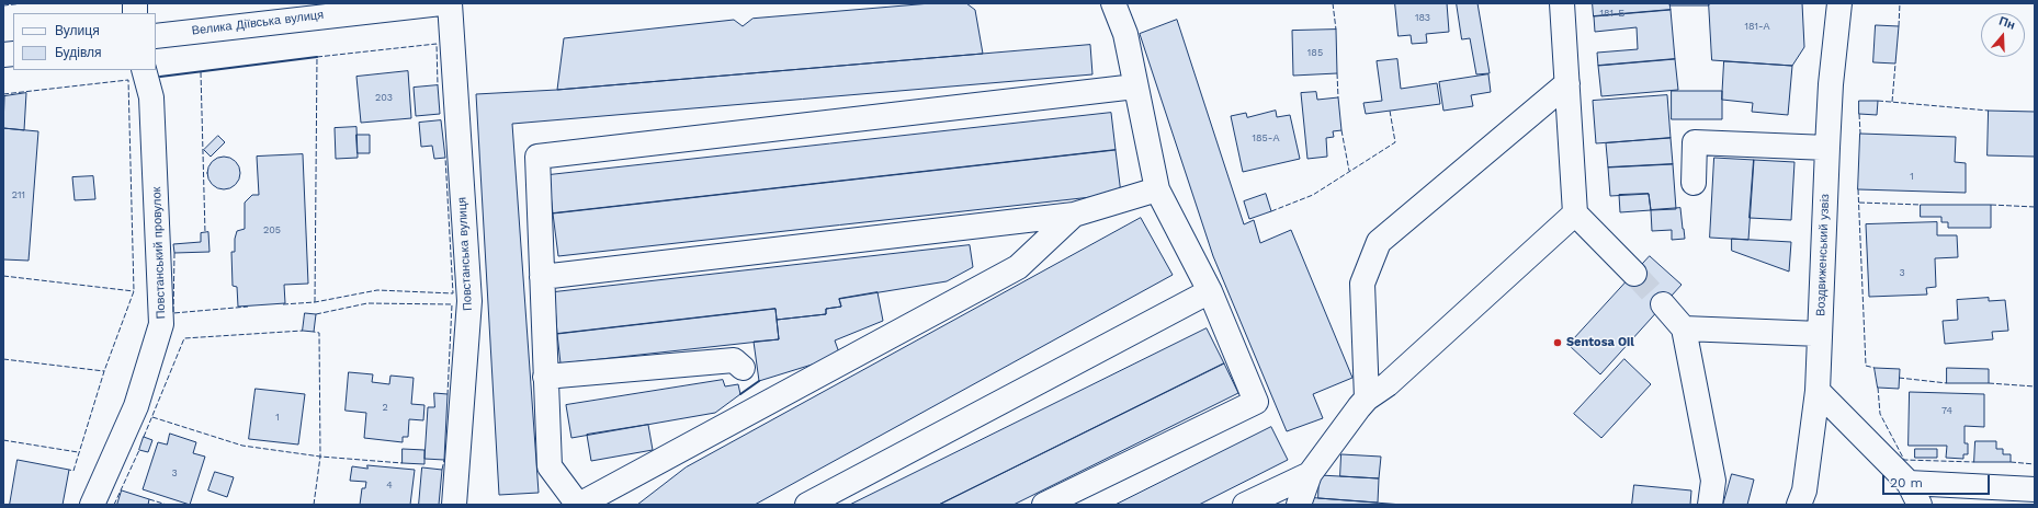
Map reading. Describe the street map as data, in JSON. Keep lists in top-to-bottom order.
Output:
{
  "streets": {
    "street": [
      "Велика Діївська вулиця",
      "Повстанський провулок",
      "Повстанська вулиця",
      "Воздвиженський узвіз"
    ]
  },
  "places": ["Sentosa Oil"],
  "house_numbers": [
    "181-Б",
    "183",
    "181-А",
    "185",
    "203",
    "185-А",
    "1",
    "211",
    "205",
    "3",
    "2",
    "74",
    "1",
    "3",
    "4"
  ],
  "legend": ["Вулиця", "Будівля"],
  "scale_bar": "20 m",
  "north": "top"
}
